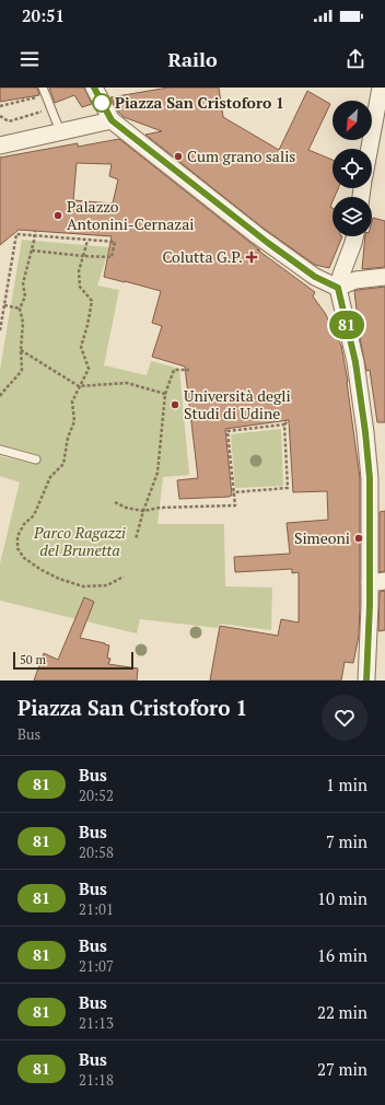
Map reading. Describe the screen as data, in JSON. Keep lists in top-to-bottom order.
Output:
{
  "parks": ["Parco Ragazzi del Brunetta"],
  "places": {
    "other": [
      "Piazza San Cristoforo 1",
      "Cum grano salis",
      "Palazzo Antonini-Cernazai",
      "Università degli Studi di Udine",
      "Simeoni"
    ],
    "health": ["Colutta G.P."]
  },
  "lines": ["bus line 81"],
  "scale_bar": "50 m",
  "north": "bottom left",
  "page": {
    "status": "20:51",
    "header": "Railo",
    "on_map": "81",
    "scale": "50 m",
    "heading": ["Piazza San Cristoforo 1", "Bus"],
    "list": [
      {
        "mark": "81",
        "name": "Bus",
        "note": "20:52",
        "value": "1 min"
      },
      {
        "mark": "81",
        "name": "Bus",
        "note": "20:58",
        "value": "7 min"
      },
      {
        "mark": "81",
        "name": "Bus",
        "note": "21:01",
        "value": "10 min"
      },
      {
        "mark": "81",
        "name": "Bus",
        "note": "21:07",
        "value": "16 min"
      },
      {
        "mark": "81",
        "name": "Bus",
        "note": "21:13",
        "value": "22 min"
      },
      {
        "mark": "81",
        "name": "Bus",
        "note": "21:18",
        "value": "27 min"
      }
    ]
  }
}
